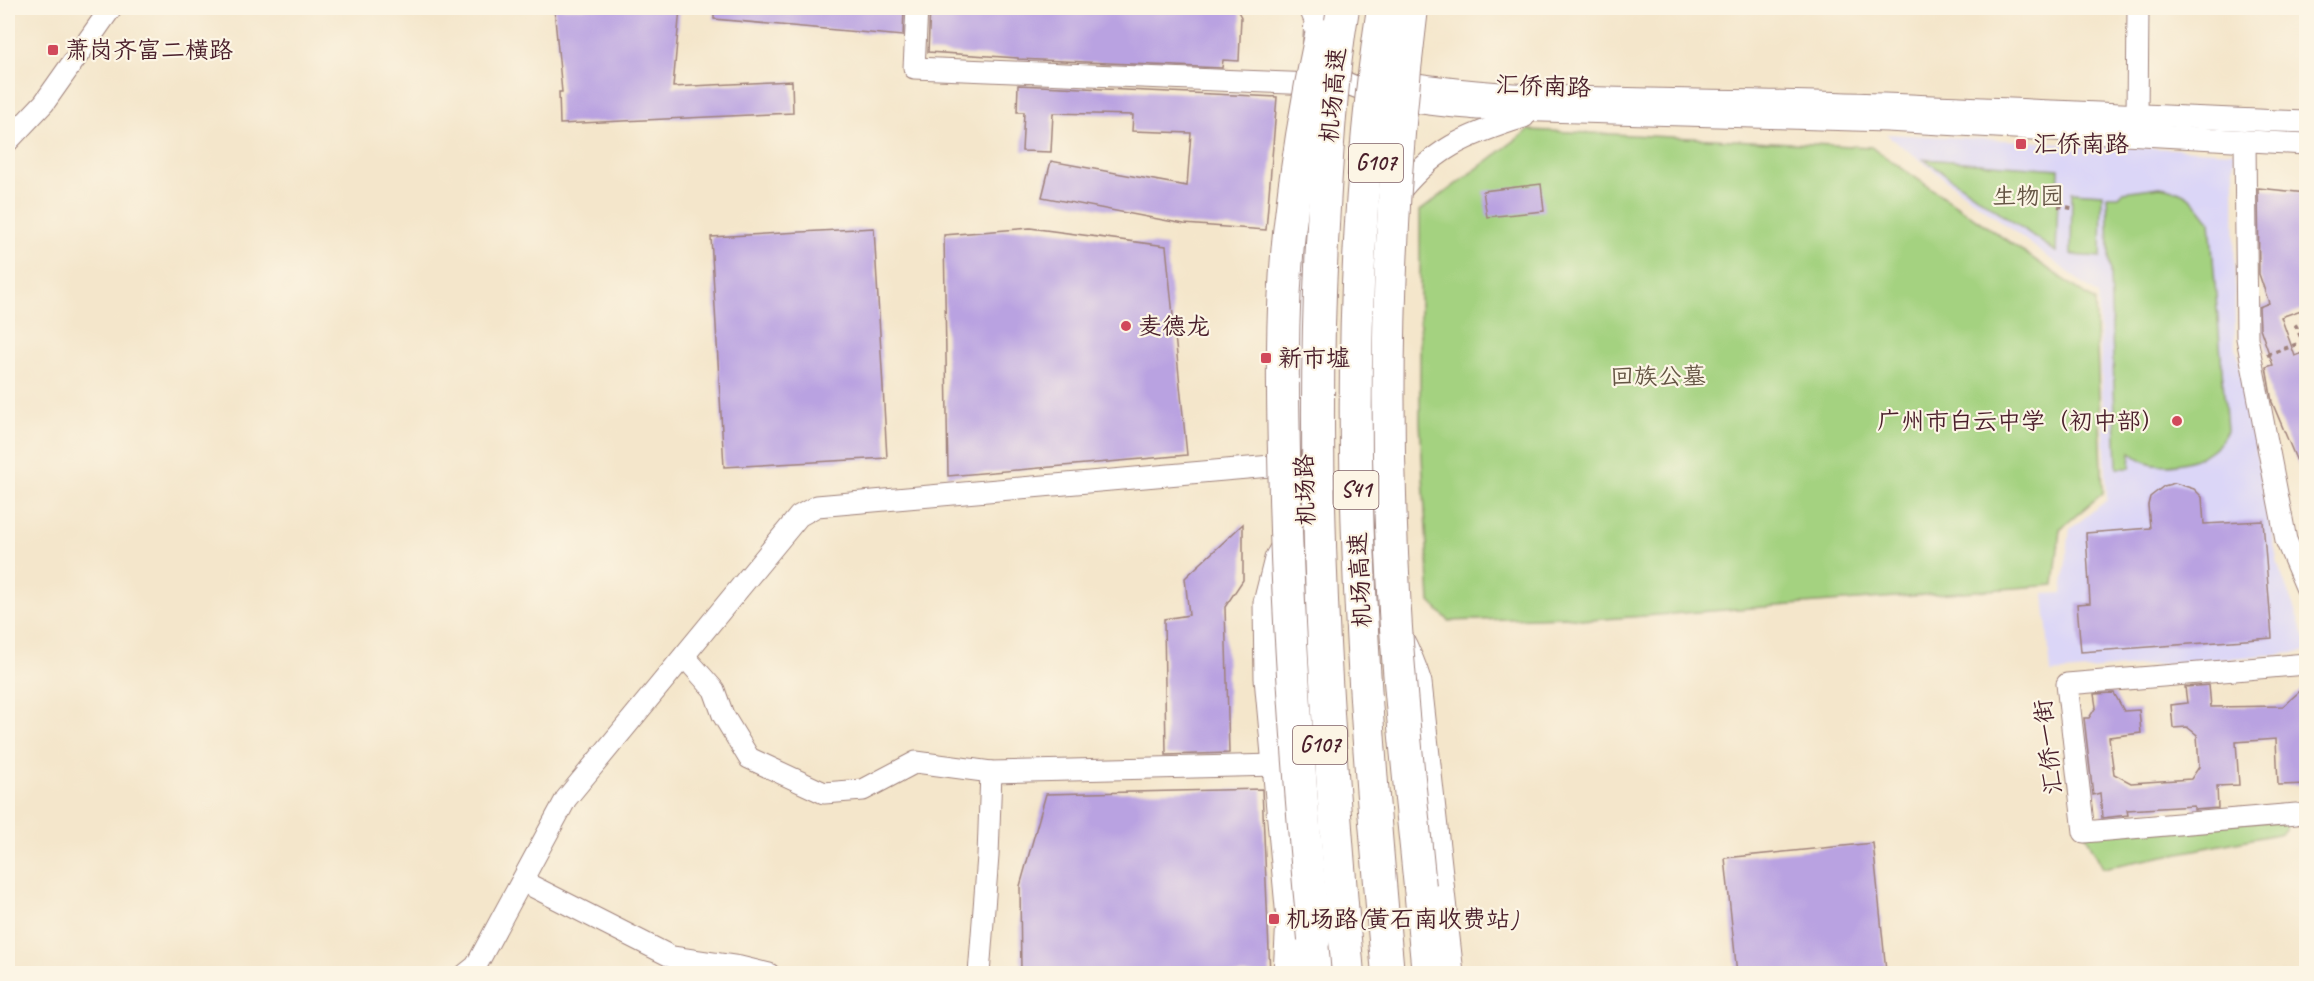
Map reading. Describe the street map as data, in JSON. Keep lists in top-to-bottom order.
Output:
{
  "streets": {
    "highway": [
      "机场高速",
      "G107",
      "机场路",
      "S41"
    ],
    "street": ["汇侨南路", "汇侨一街"]
  },
  "crossings": [
    ["汇侨南路", "G107"],
    ["汇侨南路", "机场路"],
    ["机场高速", "机场路"]
  ],
  "parks": ["生物园", "回族公墓"],
  "places": {
    "transit": [
      "萧岗齐富二横路",
      "汇侨南路",
      "新市墟",
      "机场路(黄石南收费站)"
    ],
    "other": ["麦德龙", "广州市白云中学（初中部）"]
  }
}
